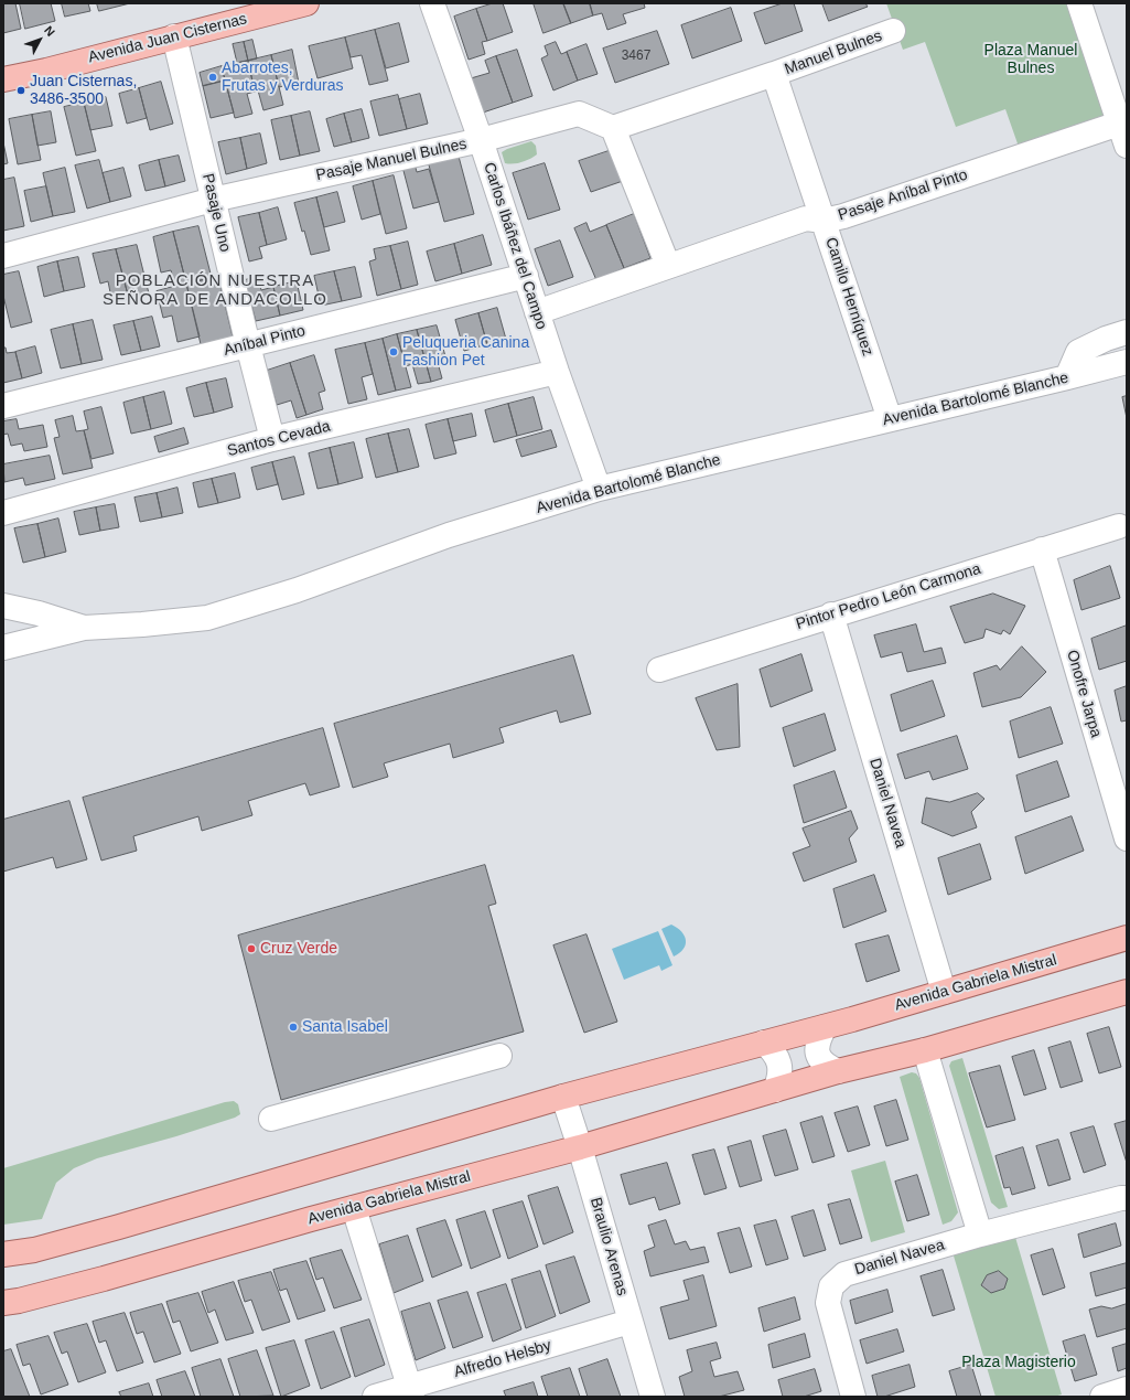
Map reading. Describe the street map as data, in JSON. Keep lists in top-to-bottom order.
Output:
{
  "streets": {
    "main road": ["Avenida Juan Cisternas", "Avenida Gabriela Mistral"],
    "street": [
      "Manuel Bulnes",
      "Pasaje Manuel Bulnes",
      "Pasaje Aníbal Pinto",
      "Pasaje Uno",
      "Carlos Ibáñez del Campo",
      "Camilo Herníquez",
      "Aníbal Pinto",
      "Avenida Bartolomé Blanche",
      "Santos Cevada",
      "Pintor Pedro León Carmona",
      "Onofre Jarpa",
      "Daniel Navea",
      "Braulio Arenas",
      "Alfredo Helsby"
    ]
  },
  "crossings": [
    ["Avenida Juan Cisternas", "Pasaje Uno"],
    ["Manuel Bulnes", "Camilo Herníquez"],
    ["Pasaje Manuel Bulnes", "Pasaje Uno"],
    ["Pasaje Manuel Bulnes", "Carlos Ibáñez del Campo"],
    ["Pasaje Aníbal Pinto", "Carlos Ibáñez del Campo"],
    ["Pasaje Aníbal Pinto", "Camilo Herníquez"],
    ["Pasaje Uno", "Aníbal Pinto"],
    ["Pasaje Uno", "Santos Cevada"],
    ["Carlos Ibáñez del Campo", "Aníbal Pinto"],
    ["Carlos Ibáñez del Campo", "Avenida Bartolomé Blanche"],
    ["Carlos Ibáñez del Campo", "Santos Cevada"],
    ["Camilo Herníquez", "Avenida Bartolomé Blanche"],
    ["Pintor Pedro León Carmona", "Onofre Jarpa"],
    ["Pintor Pedro León Carmona", "Daniel Navea"],
    ["Daniel Navea", "Avenida Gabriela Mistral"],
    ["Avenida Gabriela Mistral", "Braulio Arenas"],
    ["Braulio Arenas", "Alfredo Helsby"]
  ],
  "districts": ["POBLACIÓN NUESTRA SEÑORA DE ANDACOLLO"],
  "parks": ["Plaza Manuel Bulnes", "Plaza Magisterio"],
  "places": [
    "Abarrotes, Frutas y Verduras",
    "Juan Cisternas, 3486-3500",
    "Peluqueria Canina Fashion Pet",
    "Cruz Verde",
    "Santa Isabel"
  ],
  "house_numbers": ["3467"],
  "north": "top right"
}
